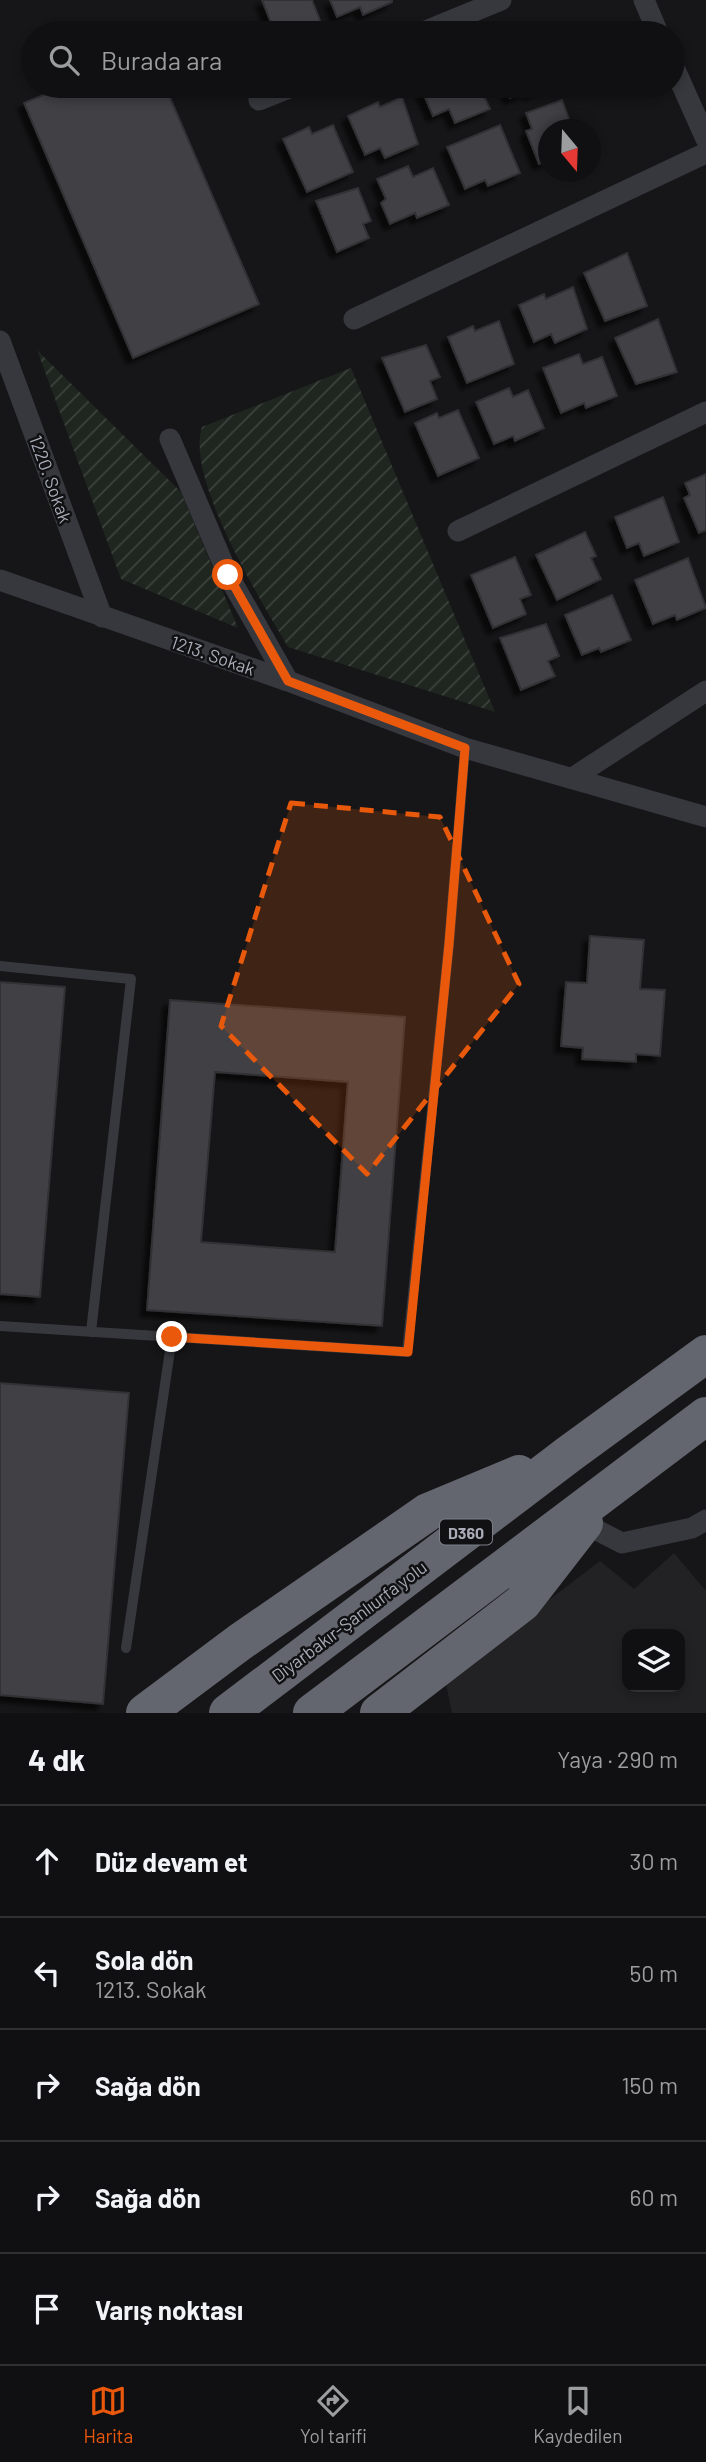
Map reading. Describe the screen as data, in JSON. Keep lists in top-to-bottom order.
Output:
{
  "streets": {
    "highway": ["D360", "Diyarbakır-Şanlıurfa yolu"],
    "street": ["1220. Sokak", "1213. Sokak"]
  },
  "crossings": [
    ["1220. Sokak", "1213. Sokak"]
  ],
  "north": "bottom",
  "page": {
    "search": "Burada ara",
    "heading": ["4 dk", "Yaya · 290 m"],
    "list": [
      ["Düz devam et", "30 m"],
      ["Sola dön", "1213. Sokak", "50 m"],
      ["Sağa dön", "150 m"],
      ["Sağa dön", "60 m"],
      "Varış noktası"
    ],
    "nav": ["Harita", "Yol tarifi", "Kaydedilen"]
  }
}
